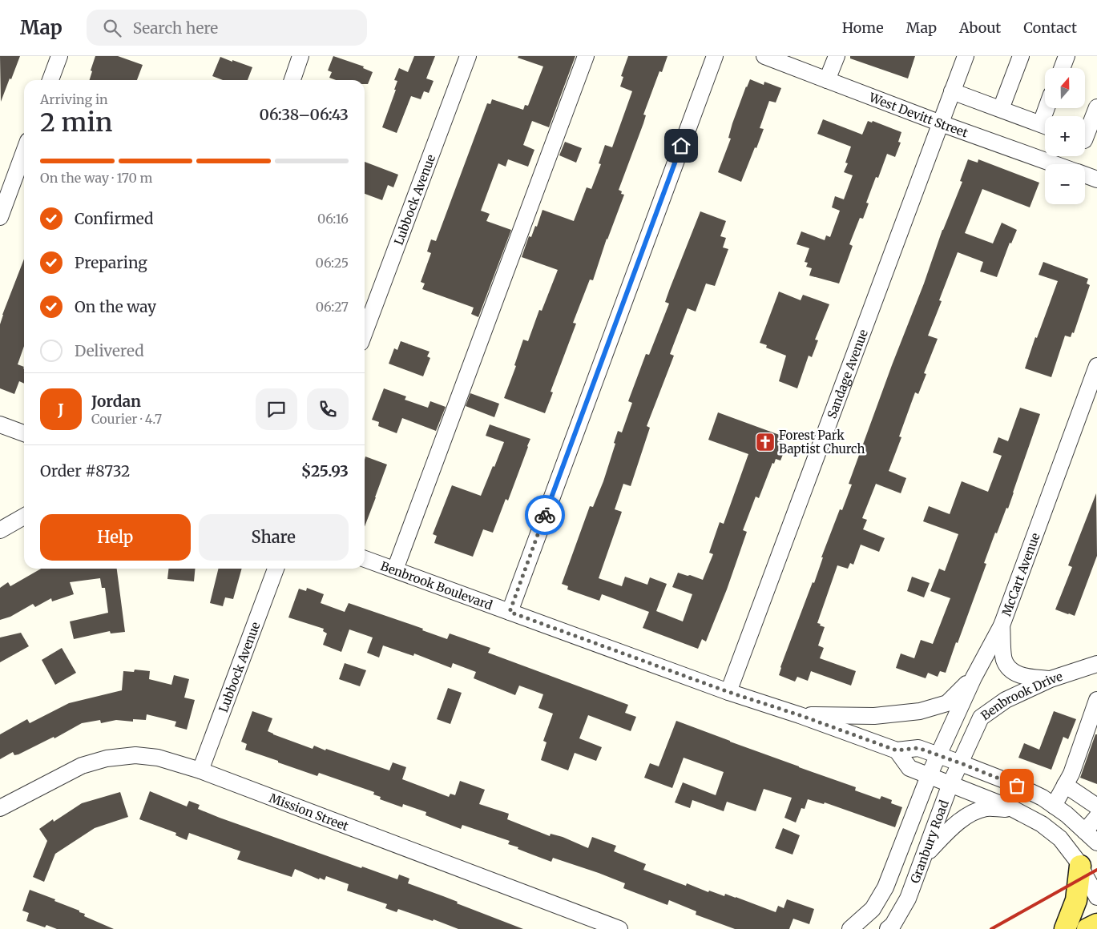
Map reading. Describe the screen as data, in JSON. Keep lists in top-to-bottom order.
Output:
{
  "streets": {
    "street": [
      "West Devitt Street",
      "Lubbock Avenue",
      "Sandage Avenue",
      "McCart Avenue",
      "Benbrook Boulevard",
      "Benbrook Drive",
      "Mission Street",
      "Granbury Road"
    ]
  },
  "crossings": [
    ["West Devitt Street", "Sandage Avenue"],
    ["Lubbock Avenue", "Mission Street"],
    ["Sandage Avenue", "Benbrook Boulevard"],
    ["McCart Avenue", "Benbrook Boulevard"],
    ["McCart Avenue", "Granbury Road"],
    ["Benbrook Boulevard", "Benbrook Drive"],
    ["Benbrook Boulevard", "Granbury Road"],
    ["Benbrook Drive", "Granbury Road"]
  ],
  "places": {
    "church": ["Forest Park Baptist Church"]
  },
  "north": "top",
  "page": {
    "header": "Map",
    "search": "Search here",
    "nav": [
      "Home",
      "Map",
      "About",
      "Contact"
    ],
    "map_buttons": ["+", "−"],
    "heading": ["2 min", "Arriving in", "06:38–06:43"],
    "panel": [
      "Jordan",
      "Courier · 4.7",
      "Order #8732",
      "$25.93"
    ],
    "bar": "On the way · 170 m",
    "list": [
      ["Confirmed", "06:16"],
      ["Preparing", "06:25"],
      ["On the way", "06:27"],
      "Delivered"
    ],
    "round": "J",
    "buttons": ["Help", "Share"]
  }
}
